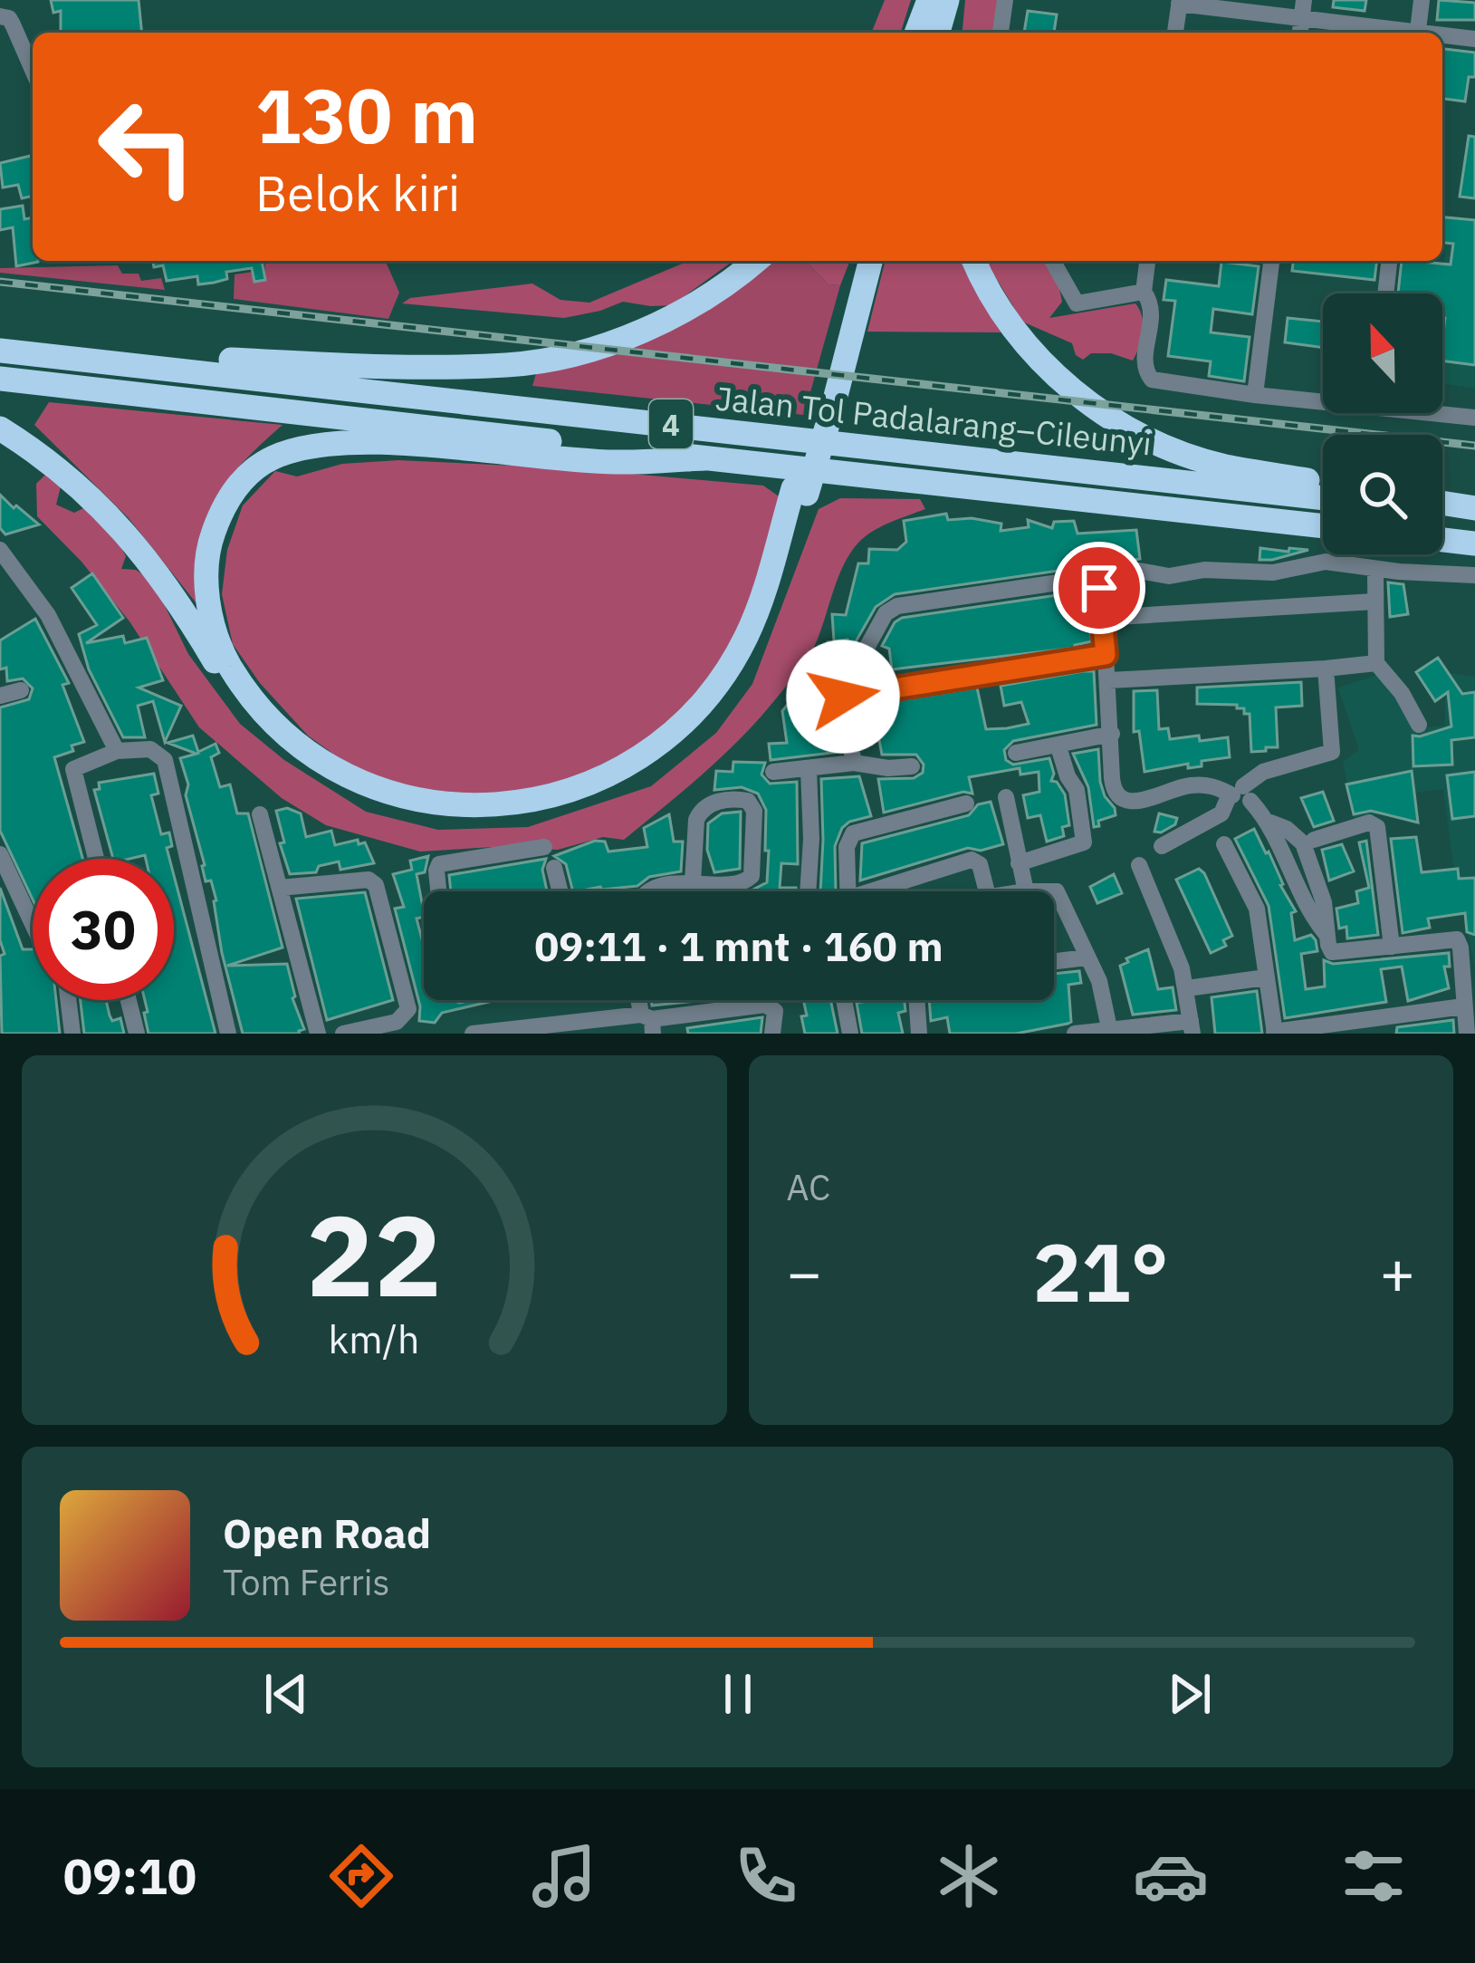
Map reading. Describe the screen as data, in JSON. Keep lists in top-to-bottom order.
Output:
{
  "streets": {
    "highway": ["Jalan Tol Padalarang–Cileunyi", "4"]
  },
  "north": "top",
  "page": {
    "turn": ["130 m", "Belok kiri"],
    "limit": "30",
    "trip": "09:11 · 1 mnt · 160 m",
    "tile": "AC",
    "heat": ["−", "21°", "+"],
    "song": ["Open Road", "Tom Ferris"],
    "tabs": "09:10",
    "gauge": ["22", "km/h"]
  }
}
